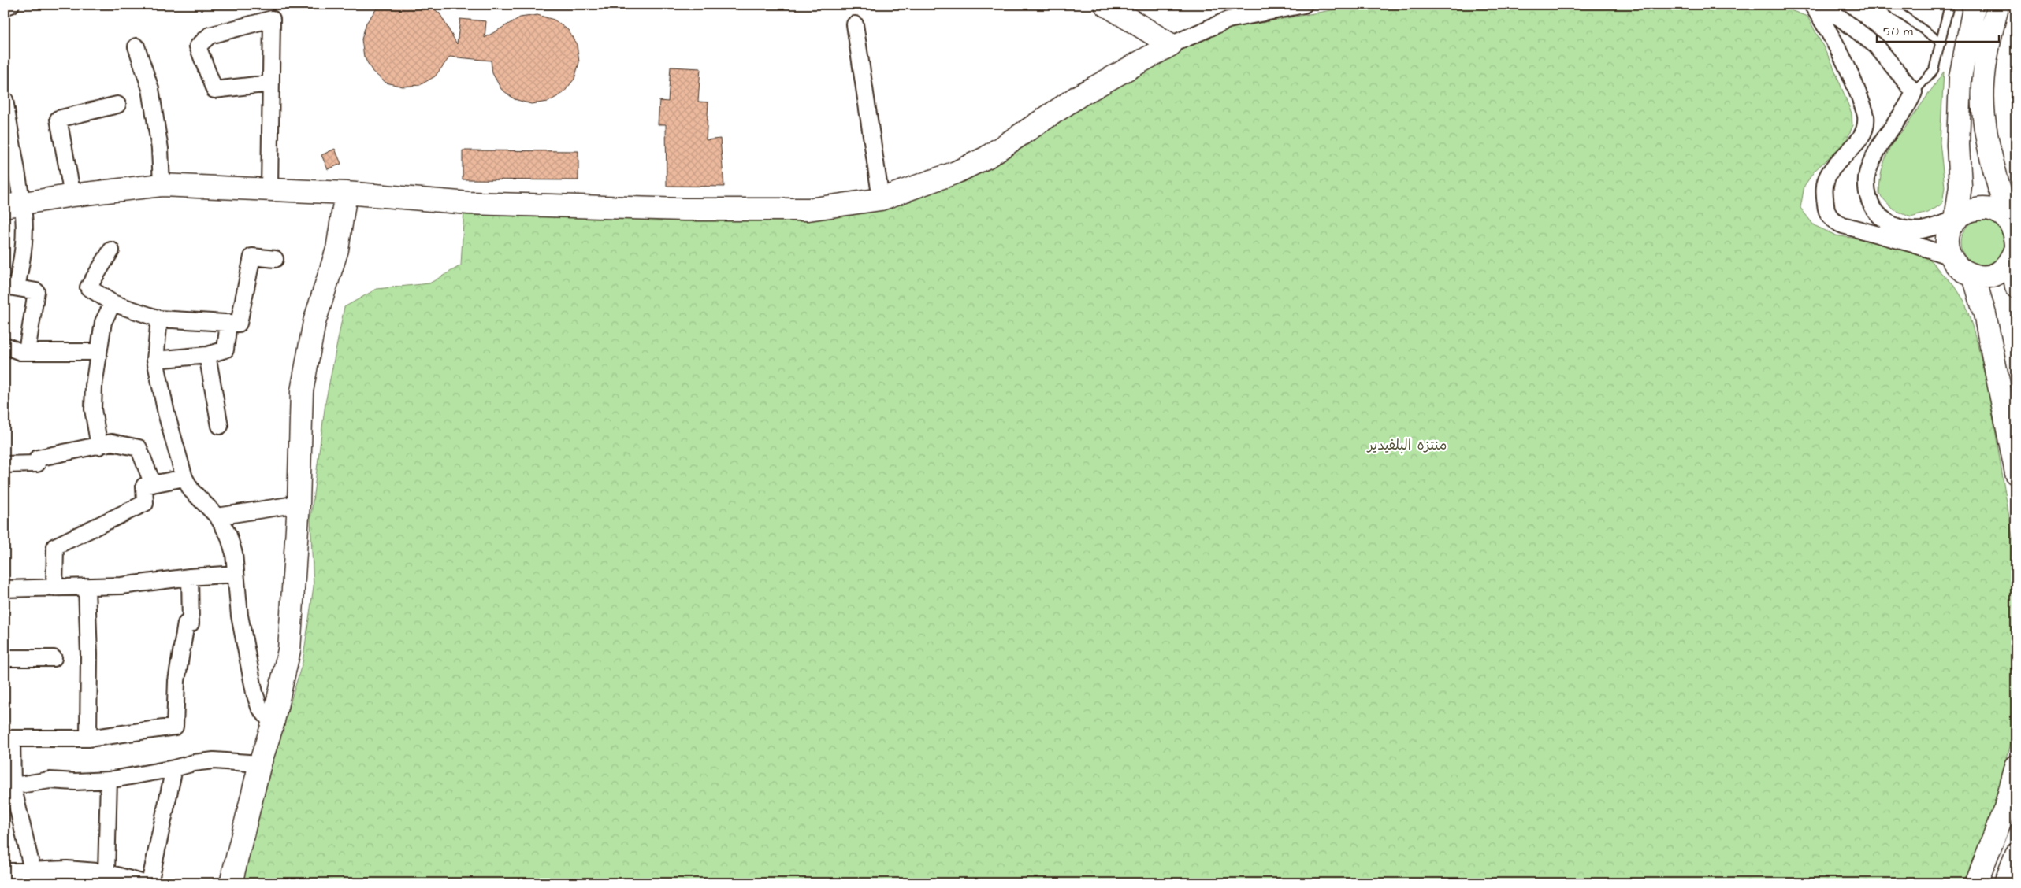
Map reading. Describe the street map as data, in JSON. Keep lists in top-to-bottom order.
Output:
{
  "parks": ["منتزه البلفيدير"],
  "scale_bar": "50 m"
}
